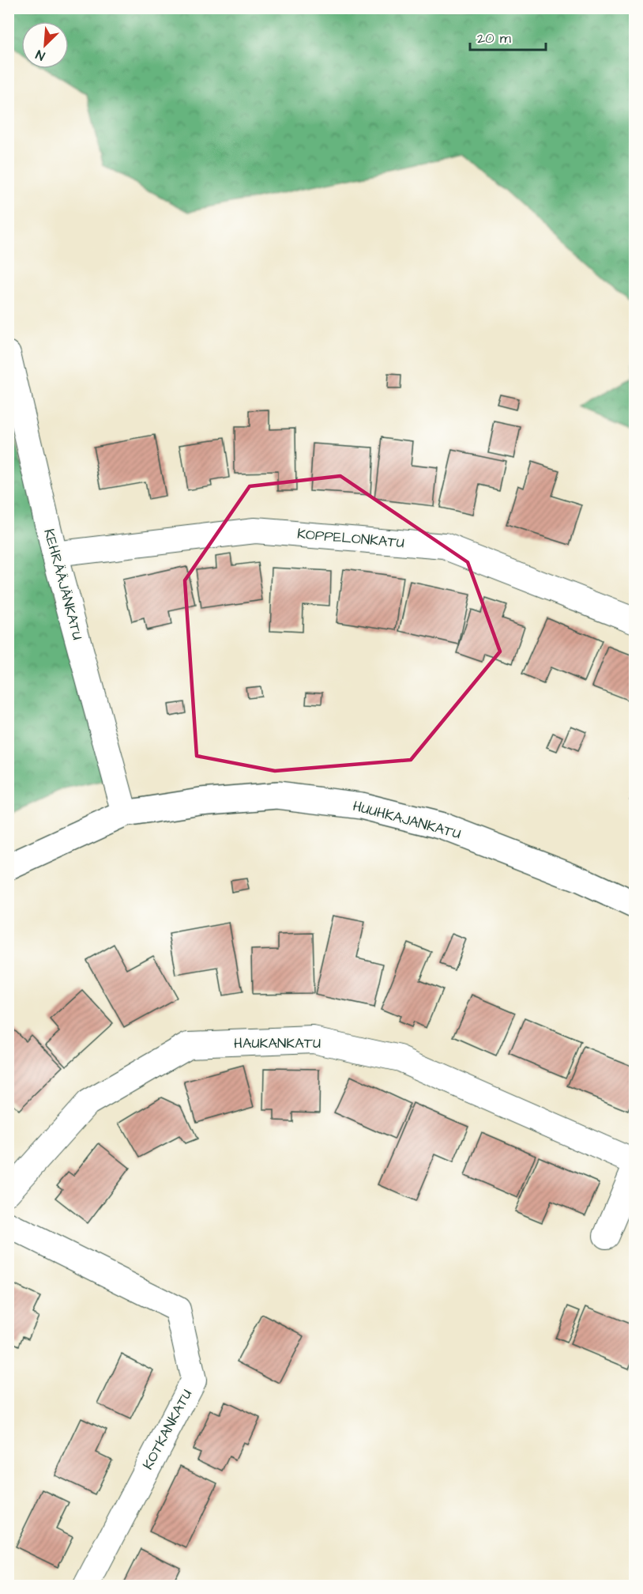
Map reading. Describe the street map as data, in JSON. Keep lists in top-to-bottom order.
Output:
{
  "streets": {
    "street": [
      "KOPPELONKATU",
      "KEHRÄÄJÄNKATU",
      "HUUHKAJANKATU",
      "HAUKANKATU",
      "KOTKANKATU"
    ]
  },
  "crossings": [
    ["KOPPELONKATU", "KEHRÄÄJÄNKATU"],
    ["KEHRÄÄJÄNKATU", "HUUHKAJANKATU"]
  ],
  "scale_bar": "20 m",
  "north": "bottom left"
}
